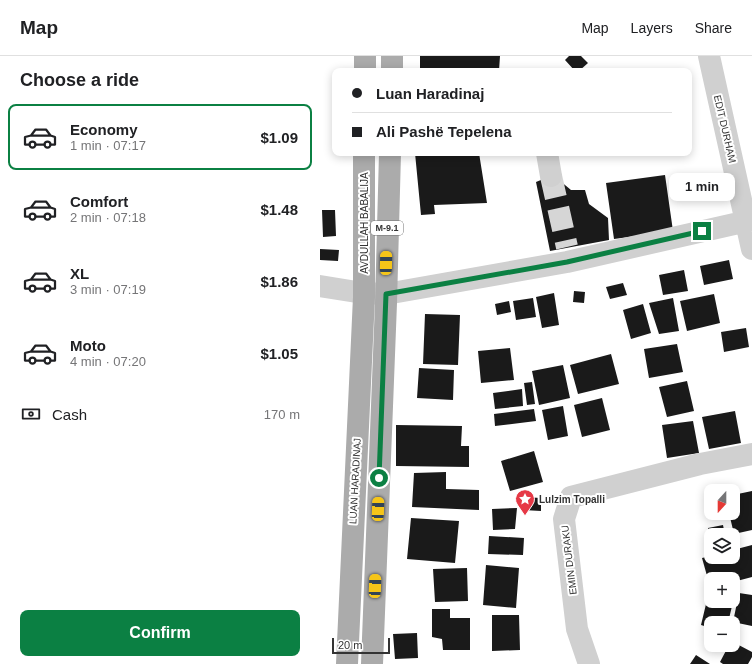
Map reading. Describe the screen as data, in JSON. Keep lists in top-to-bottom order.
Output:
{
  "streets": {
    "main road": ["AVDULLAH BABALIJA", "M-9.1", "LUAN HARADINAJ"],
    "street": ["EDIT DURHAM", "EMIN DURAKU"]
  },
  "crossings": [
    ["AVDULLAH BABALIJA", "LUAN HARADINAJ"]
  ],
  "places": {
    "place": ["Lulzim Topalli"]
  },
  "scale_bar": "20 m",
  "north": "bottom",
  "page": {
    "header": "Map",
    "nav": ["Map", "Layers", "Share"],
    "heading": "Choose a ride",
    "banner": ["Luan Haradinaj", "Ali Pashë Tepelena"],
    "list": [
      {
        "name": "Economy",
        "note": "1 min · 07:17",
        "value": "$1.09"
      },
      {
        "name": "Comfort",
        "note": "2 min · 07:18",
        "value": "$1.48"
      },
      {
        "name": "XL",
        "note": "3 min · 07:19",
        "value": "$1.86"
      },
      {
        "name": "Moto",
        "note": "4 min · 07:20",
        "value": "$1.05"
      }
    ],
    "bubble": "1 min",
    "pay": ["Cash", "170 m"],
    "map_buttons": ["+", "−"],
    "buttons": "Confirm",
    "scale": "20 m"
  }
}
